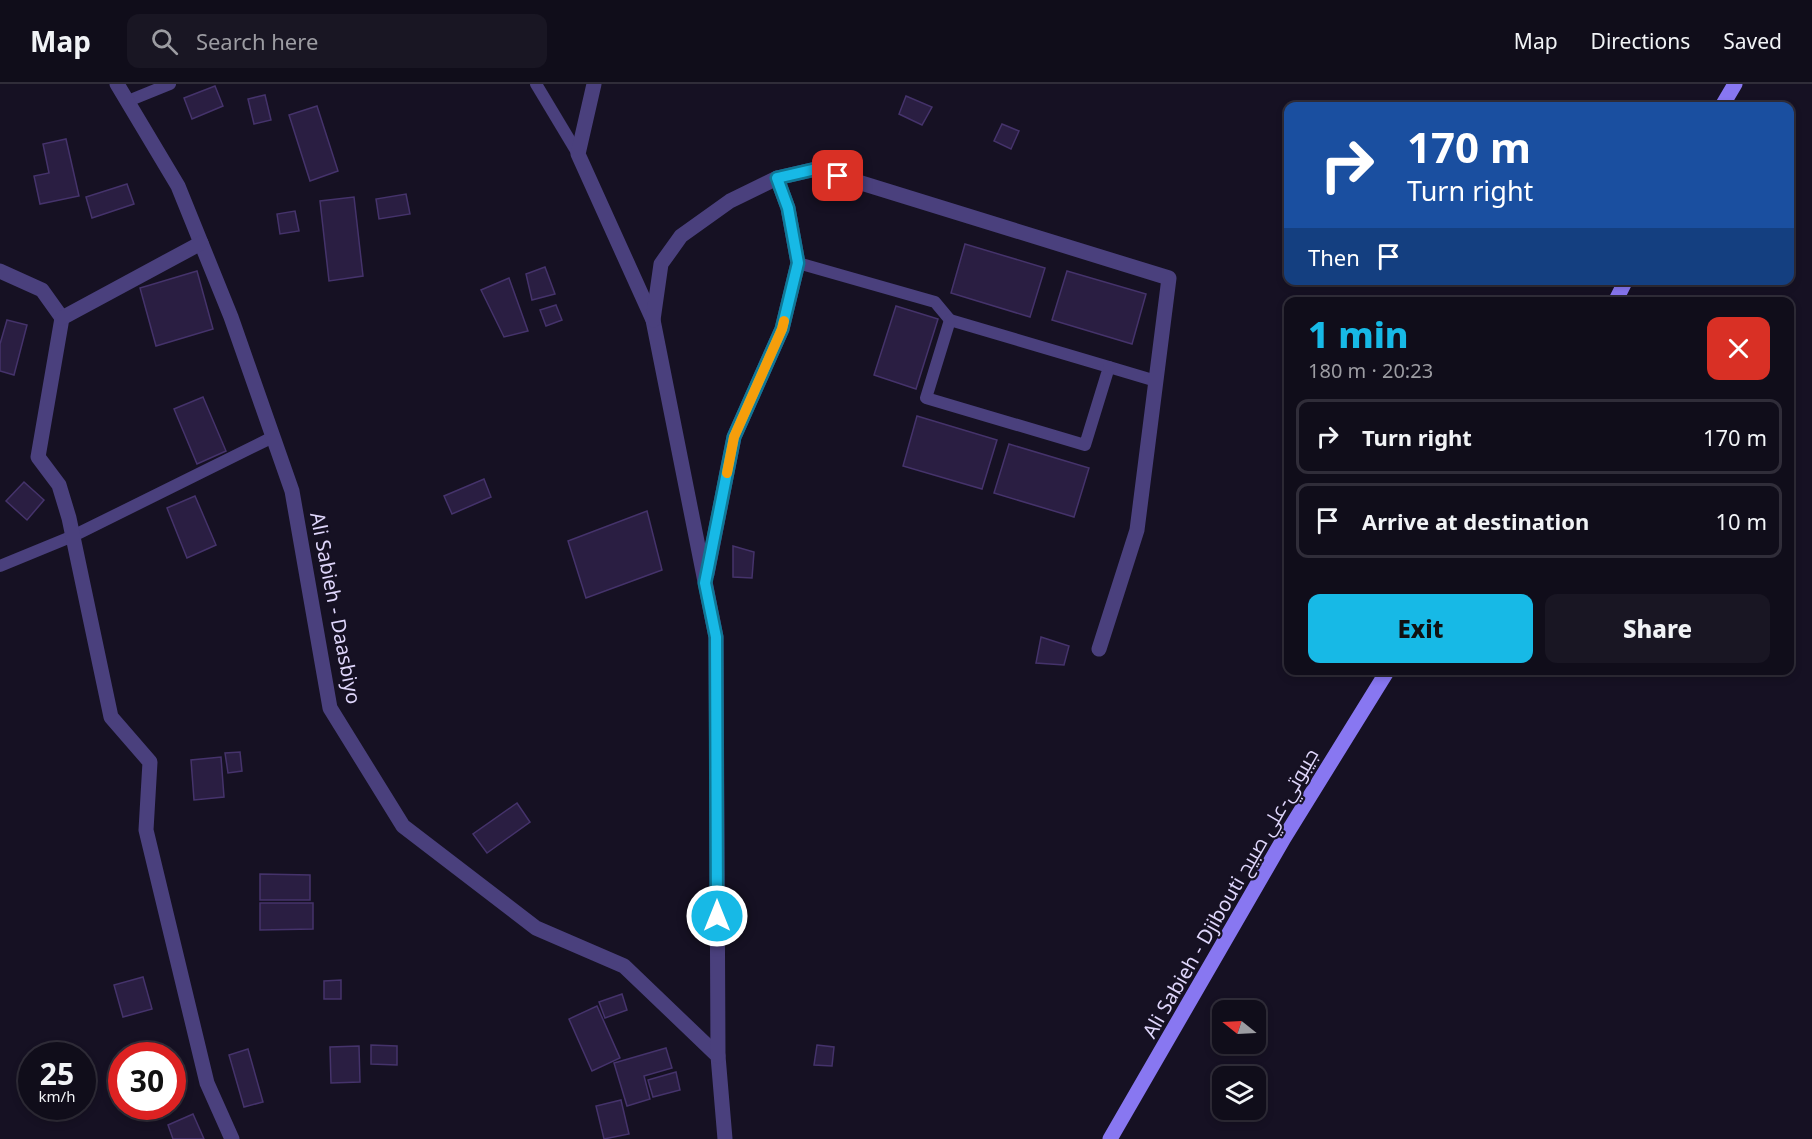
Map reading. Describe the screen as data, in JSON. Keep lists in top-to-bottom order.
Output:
{
  "streets": {
    "main road": ["Ali Sabieh - Djibouti جيبوتي-علي صبيح"],
    "street": ["Ali Sabieh - Daasbiyo"]
  },
  "north": "left",
  "page": {
    "header": "Map",
    "search": "Search here",
    "nav": ["Map", "Directions", "Saved"],
    "turn": ["170 m", "Turn right"],
    "then": "Then",
    "heading": ["1 min", "180 m · 20:23"],
    "list": [
      {
        "name": "Turn right",
        "value": "170 m"
      },
      {
        "name": "Arrive at destination",
        "value": "10 m"
      }
    ],
    "buttons": ["Exit", "Share"],
    "speed": "25 km/h",
    "limit": "30"
  }
}
